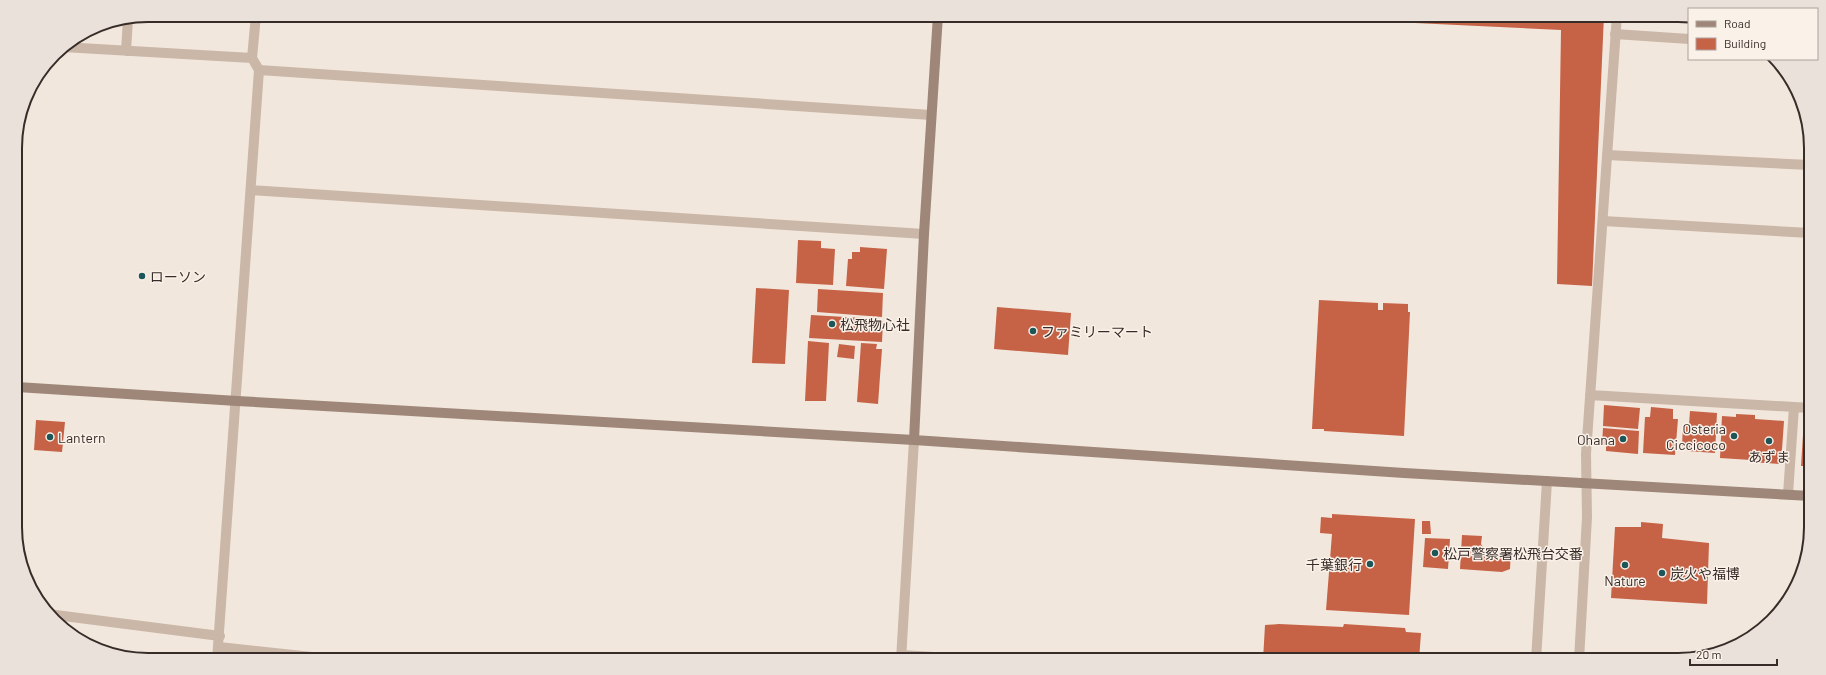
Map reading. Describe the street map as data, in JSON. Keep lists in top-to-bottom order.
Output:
{
  "places": [
    "ローソン",
    "松飛物心社",
    "ファミリーマート",
    "Osteria Ciccicoco",
    "Lantern",
    "Ohana",
    "あずま",
    "松戸警察署松飛台交番",
    "千葉銀行",
    "Nature",
    "炭火や福博"
  ],
  "legend": ["Road", "Building"],
  "scale_bar": "20 m"
}
